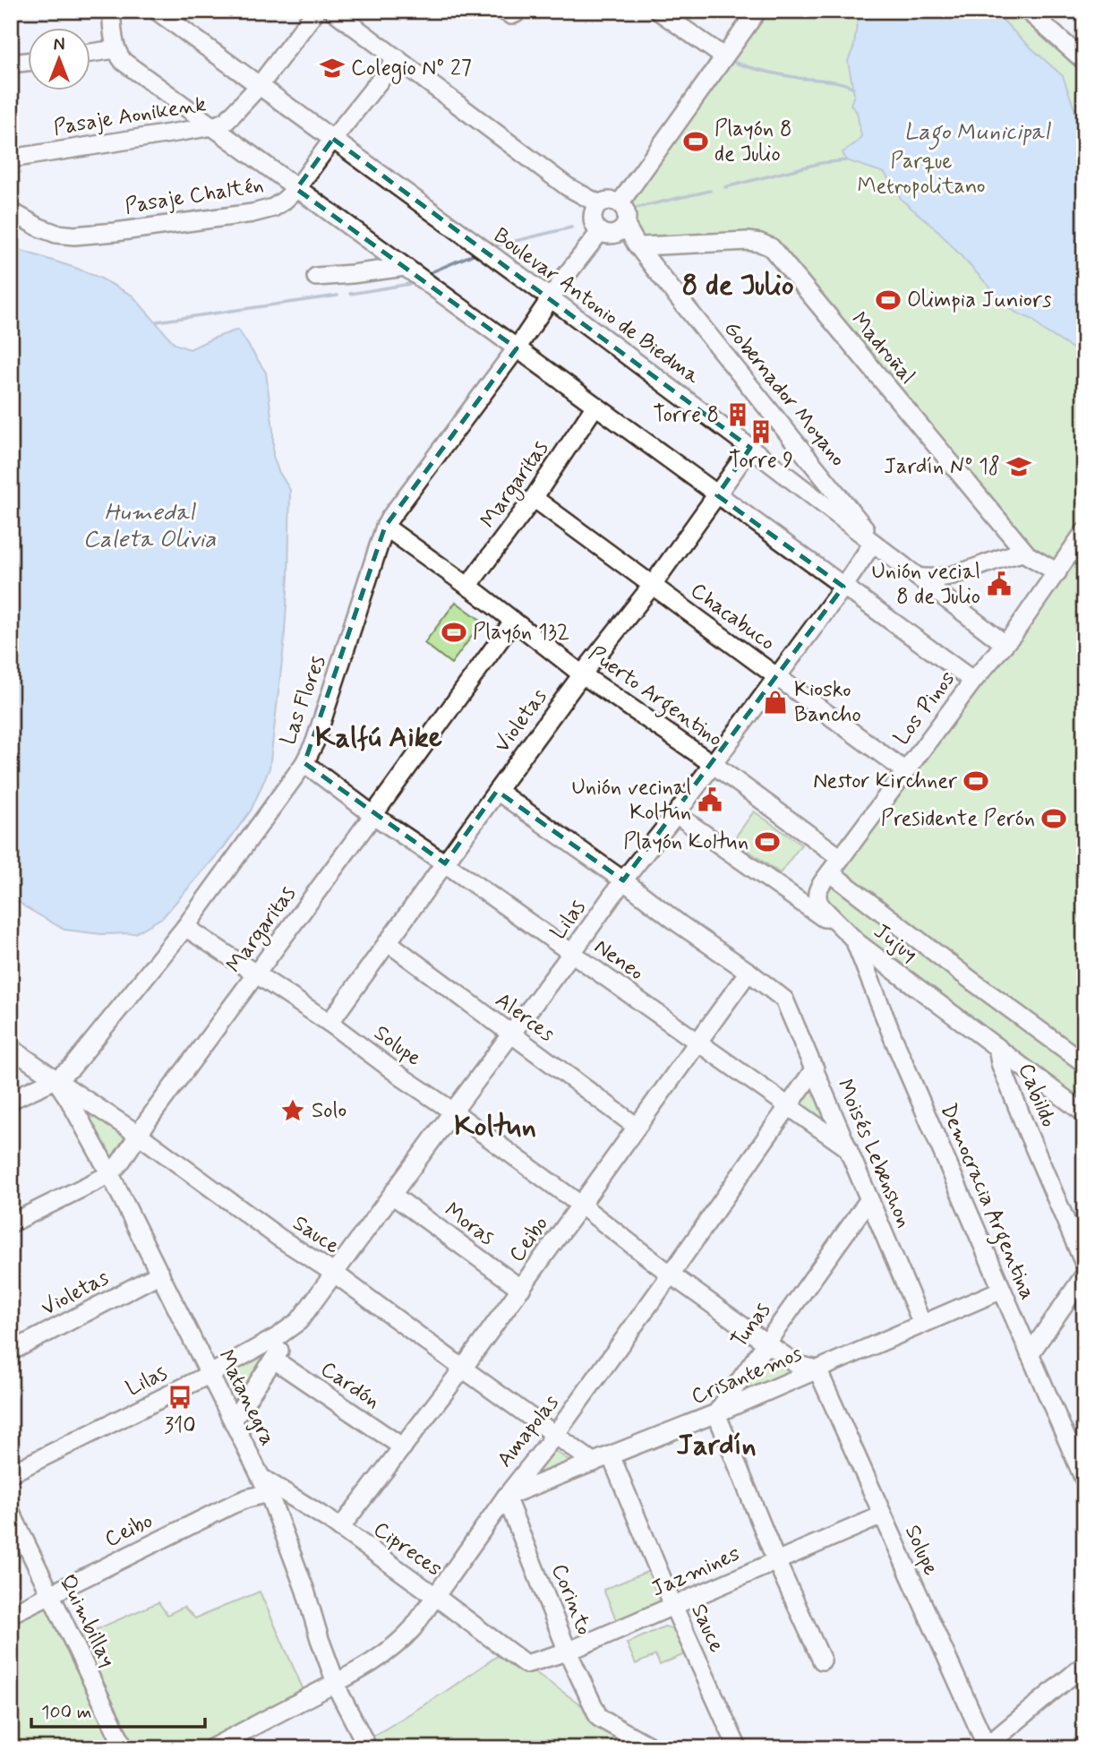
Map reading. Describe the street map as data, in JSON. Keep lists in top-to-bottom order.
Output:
{
  "streets": {
    "street": [
      "Pasaje Aonikenk",
      "Pasaje Chaltén",
      "Boulevar Antonio de Biedma",
      "Madroñal",
      "Gobernador Moyano",
      "Margaritas",
      "Chacabuco",
      "Puerto Argentino",
      "Las Flores",
      "Los Pinos",
      "Violetas",
      "Lilas",
      "Jujuy",
      "Neneo",
      "Alerces",
      "Solupe",
      "Cabildo",
      "Moisés Lebenshon",
      "Democracia Argentina",
      "Moras",
      "Sauce",
      "Ceibo",
      "Tunas",
      "Crisantemos",
      "Cardón",
      "Matanegra",
      "Amapolas",
      "Cipreces",
      "Jazmines",
      "Corinto",
      "Quimbillay"
    ]
  },
  "crossings": [
    ["Pasaje Aonikenk", "Boulevar Antonio de Biedma"],
    ["Pasaje Chaltén", "Boulevar Antonio de Biedma"],
    ["Boulevar Antonio de Biedma", "Gobernador Moyano"],
    ["Boulevar Antonio de Biedma", "Las Flores"],
    ["Boulevar Antonio de Biedma", "Los Pinos"],
    ["Boulevar Antonio de Biedma", "Violetas"],
    ["Boulevar Antonio de Biedma", "Lilas"],
    ["Madroñal", "Gobernador Moyano"],
    ["Madroñal", "Los Pinos"],
    ["Gobernador Moyano", "Las Flores"],
    ["Gobernador Moyano", "Lilas"],
    ["Margaritas", "Chacabuco"],
    ["Margaritas", "Puerto Argentino"],
    ["Margaritas", "Neneo"],
    ["Margaritas", "Solupe"],
    ["Margaritas", "Sauce"],
    ["Margaritas", "Matanegra"],
    ["Chacabuco", "Los Pinos"],
    ["Chacabuco", "Violetas"],
    ["Chacabuco", "Lilas"],
    ["Puerto Argentino", "Las Flores"],
    ["Puerto Argentino", "Los Pinos"],
    ["Puerto Argentino", "Violetas"],
    ["Puerto Argentino", "Lilas"],
    ["Las Flores", "Neneo"],
    ["Las Flores", "Solupe"],
    ["Las Flores", "Sauce"],
    ["Las Flores", "Matanegra"],
    ["Los Pinos", "Jujuy"],
    ["Los Pinos", "Democracia Argentina"],
    ["Violetas", "Neneo"],
    ["Violetas", "Alerces"],
    ["Violetas", "Solupe"],
    ["Violetas", "Matanegra"],
    ["Lilas", "Jujuy"],
    ["Lilas", "Neneo"],
    ["Lilas", "Alerces"],
    ["Lilas", "Solupe"],
    ["Lilas", "Moras"],
    ["Lilas", "Sauce"],
    ["Lilas", "Cardón"],
    ["Lilas", "Matanegra"],
    ["Jujuy", "Cabildo"],
    ["Jujuy", "Democracia Argentina"],
    ["Neneo", "Moisés Lebenshon"],
    ["Neneo", "Ceibo"],
    ["Neneo", "Amapolas"],
    ["Alerces", "Ceibo"],
    ["Solupe", "Ceibo"],
    ["Solupe", "Tunas"],
    ["Solupe", "Crisantemos"],
    ["Solupe", "Amapolas"],
    ["Solupe", "Jazmines"],
    ["Moisés Lebenshon", "Ceibo"],
    ["Moisés Lebenshon", "Tunas"],
    ["Moisés Lebenshon", "Crisantemos"],
    ["Moisés Lebenshon", "Amapolas"],
    ["Democracia Argentina", "Crisantemos"],
    ["Moras", "Ceibo"],
    ["Sauce", "Ceibo"],
    ["Sauce", "Crisantemos"],
    ["Sauce", "Matanegra"],
    ["Sauce", "Amapolas"],
    ["Sauce", "Jazmines"],
    ["Ceibo", "Cardón"],
    ["Ceibo", "Matanegra"],
    ["Ceibo", "Cipreces"],
    ["Ceibo", "Quimbillay"],
    ["Tunas", "Crisantemos"],
    ["Crisantemos", "Amapolas"],
    ["Crisantemos", "Corinto"],
    ["Matanegra", "Amapolas"],
    ["Matanegra", "Cipreces"],
    ["Amapolas", "Cipreces"],
    ["Amapolas", "Corinto"],
    ["Cipreces", "Jazmines"],
    ["Jazmines", "Corinto"]
  ],
  "districts": [
    "8 de Julio",
    "Kalfú Aike",
    "Koltun",
    "Jardín"
  ],
  "water": ["Lago Municipal", "Humedal Caleta Olivia"],
  "parks": ["Parque Metropolitano"],
  "places": {
    "school or university": ["Colegio Nº 27", "Jardín Nº 18"],
    "sports": [
      "Playón 8 de Julio",
      "Olimpia Juniors",
      "Playón 132",
      "Nestor Kirchner",
      "Presidente Perón",
      "Playón Koltun"
    ],
    "building": ["Torre 8", "Torre 9"],
    "public building": ["Unión vecial 8 de Julio", "Unión vecinal Koltun"],
    "shop": ["Kiosko Bancho"],
    "place": ["Solo"],
    "bus stop": ["310"]
  },
  "scale_bar": "100 m",
  "north": "top"
}
